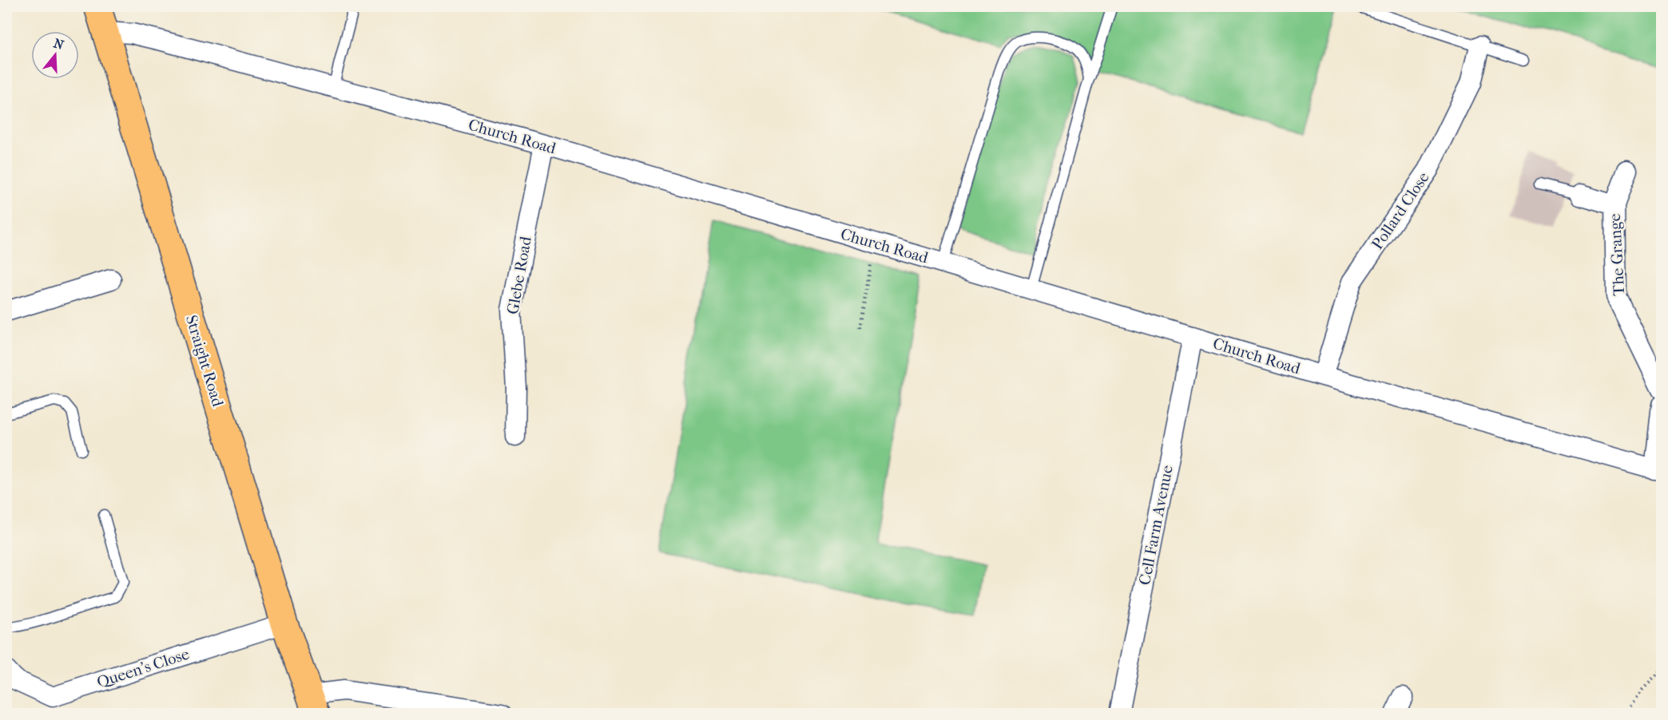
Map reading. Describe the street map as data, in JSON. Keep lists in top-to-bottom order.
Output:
{
  "streets": {
    "main road": ["Straight Road"],
    "street": [
      "Church Road",
      "Pollard Close",
      "The Grange",
      "Glebe Road",
      "Cell Farm Avenue",
      "Queen's Close"
    ]
  },
  "crossings": [
    ["Church Road", "Pollard Close"],
    ["Church Road", "Glebe Road"],
    ["Church Road", "Straight Road"],
    ["Church Road", "Cell Farm Avenue"],
    ["Straight Road", "Queen's Close"]
  ],
  "north": "top"
}
